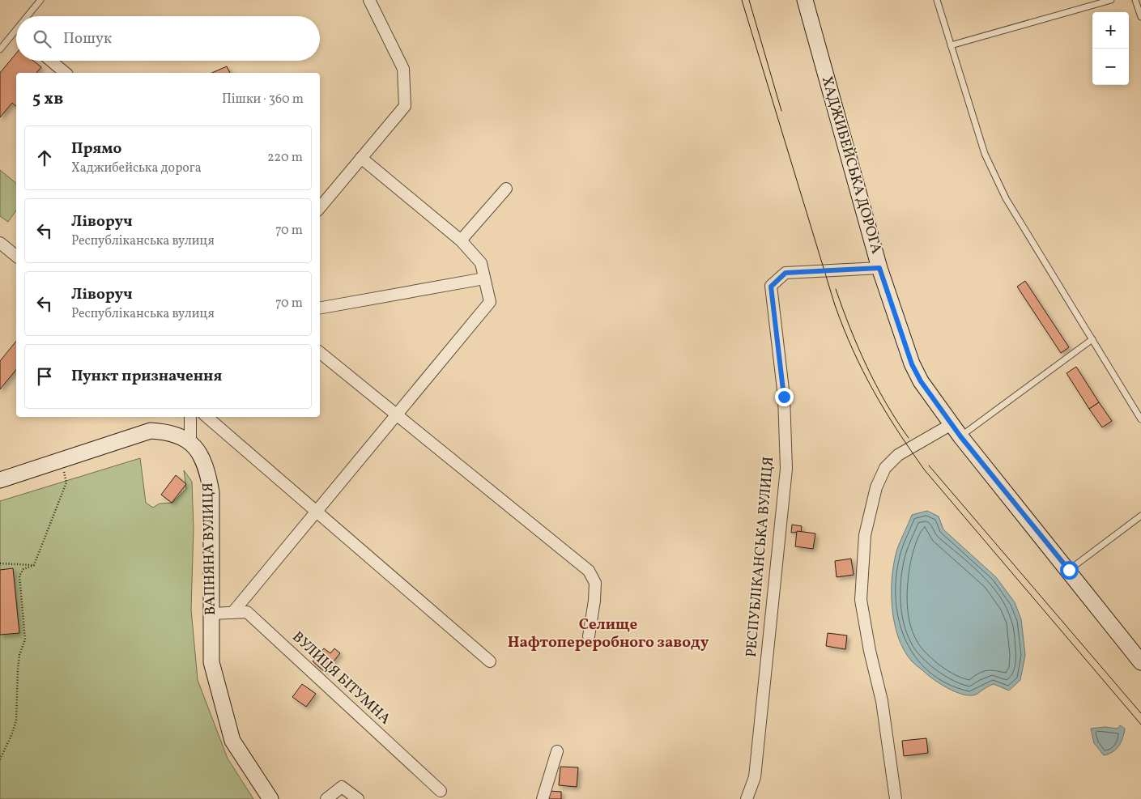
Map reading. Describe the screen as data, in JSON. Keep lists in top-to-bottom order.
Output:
{
  "streets": {
    "street": [
      "ХАДЖИБЕЙСЬКА ДОРОГА",
      "ВАПНЯНА ВУЛИЦЯ",
      "РЕСПУБЛІКАНСЬКА ВУЛИЦЯ",
      "ВУЛИЦЯ БІТУМНА"
    ]
  },
  "crossings": [
    ["ХАДЖИБЕЙСЬКА ДОРОГА", "РЕСПУБЛІКАНСЬКА ВУЛИЦЯ"],
    ["ВАПНЯНА ВУЛИЦЯ", "ВУЛИЦЯ БІТУМНА"]
  ],
  "districts": ["Селище Нафтопереробного заводу"],
  "page": {
    "map_buttons": ["+", "−"],
    "search": "Пошук",
    "heading": ["5 хв", "Пішки · 360 m"],
    "list": [
      ["Прямо", "Хаджибейська дорога", "220 m"],
      ["Ліворуч", "Республіканська вулиця", "70 m"],
      ["Ліворуч", "Республіканська вулиця", "70 m"],
      "Пункт призначення"
    ]
  }
}
